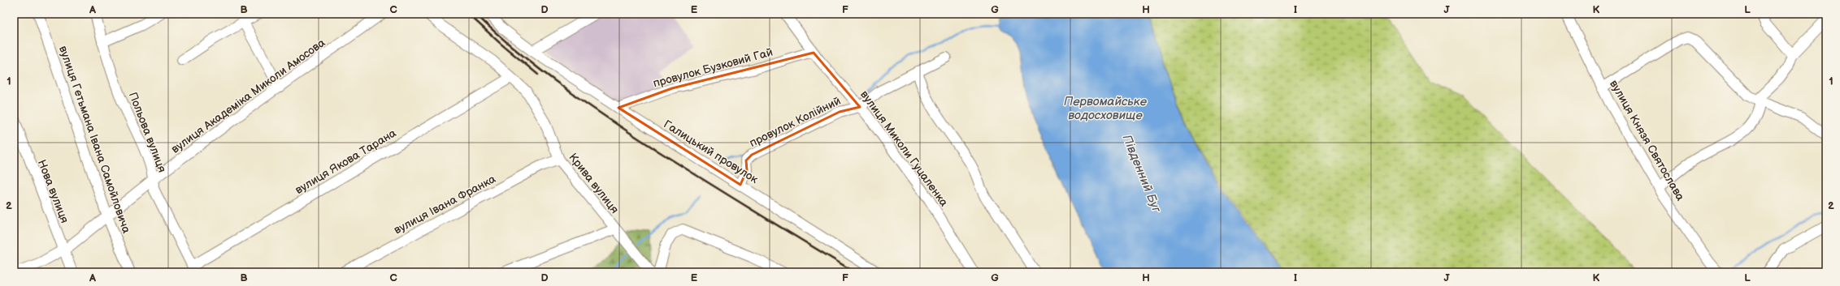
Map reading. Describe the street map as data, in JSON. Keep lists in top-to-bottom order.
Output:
{
  "streets": {
    "street": [
      "провулок Бузковий Гай",
      "вулиця Академіка Миколи Амосова",
      "провулок Колійний",
      "Польова вулиця",
      "вулиця Гетьмана Івана Самойловича",
      "вулиця Князя Святослава",
      "вулиця Миколи Гуцаленка",
      "Галицький провулок",
      "вулиця Якова Тарана",
      "Крива вулиця",
      "Нова вулиця",
      "вулиця Івана Франка"
    ]
  },
  "crossings": [
    ["провулок Бузковий Гай", "вулиця Миколи Гуцаленка"],
    ["провулок Бузковий Гай", "Галицький провулок"],
    ["вулиця Академіка Миколи Амосова", "Польова вулиця"],
    ["вулиця Академіка Миколи Амосова", "вулиця Гетьмана Івана Самойловича"],
    ["вулиця Академіка Миколи Амосова", "Нова вулиця"],
    ["провулок Колійний", "вулиця Миколи Гуцаленка"],
    ["провулок Колійний", "Галицький провулок"],
    ["Польова вулиця", "вулиця Якова Тарана"],
    ["вулиця Якова Тарана", "Крива вулиця"],
    ["Крива вулиця", "вулиця Івана Франка"]
  ],
  "water": ["Первомайське водосховище", "Південний Буг"],
  "grid": {
    "columns": [
      "A",
      "B",
      "C",
      "D",
      "E",
      "F",
      "G",
      "H",
      "I",
      "J",
      "K",
      "L"
    ],
    "rows": ["1", "2"]
  }
}
